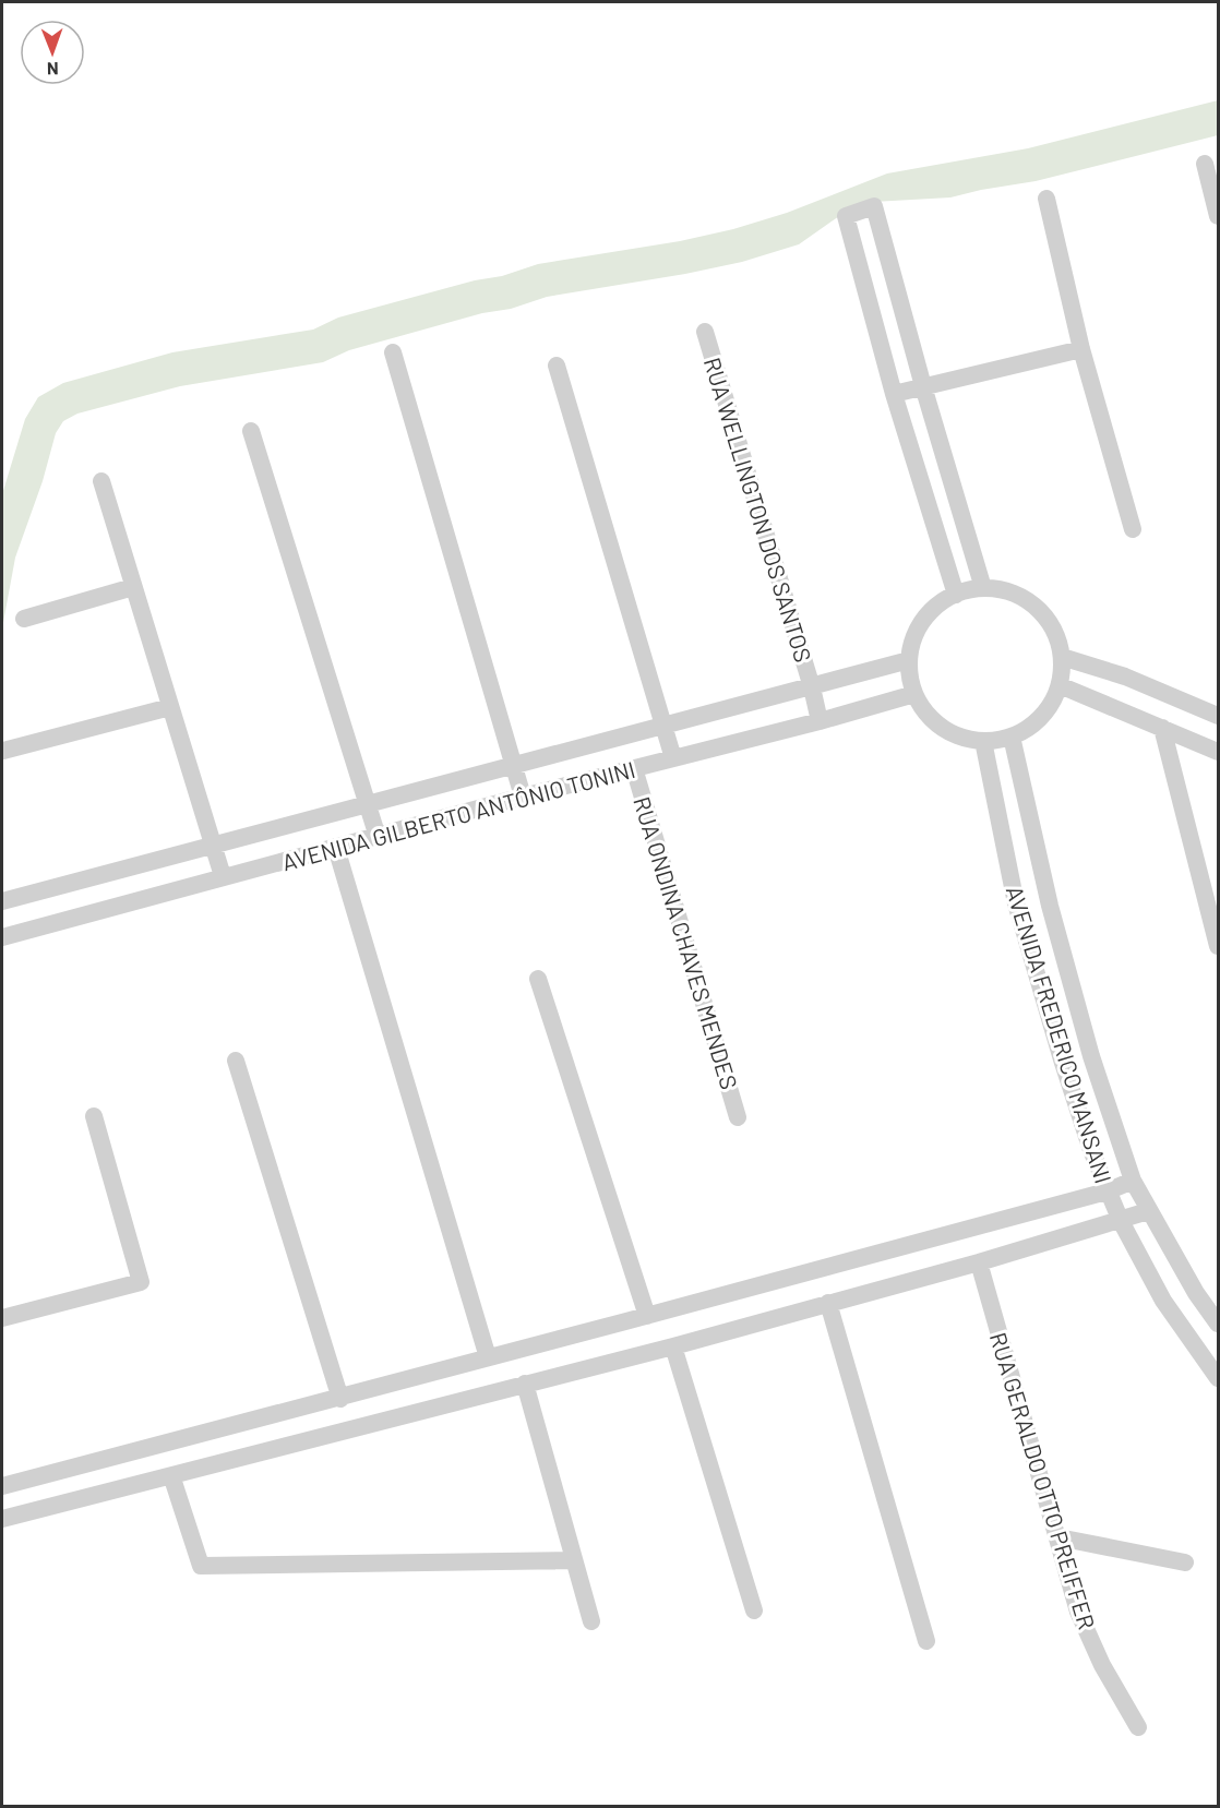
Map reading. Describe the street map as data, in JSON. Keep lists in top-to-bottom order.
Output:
{
  "streets": {
    "street": [
      "RUA WELLINGTON DOS SANTOS",
      "AVENIDA GILBERTO ANTÔNIO TONINI",
      "RUA ONDINA CHAVES MENDES",
      "AVENIDA FREDERICO MANSANI",
      "RUA GERALDO OTTO PREIFFER"
    ]
  },
  "crossings": [
    ["RUA WELLINGTON DOS SANTOS", "AVENIDA GILBERTO ANTÔNIO TONINI"],
    ["AVENIDA GILBERTO ANTÔNIO TONINI", "RUA ONDINA CHAVES MENDES"],
    ["AVENIDA GILBERTO ANTÔNIO TONINI", "AVENIDA FREDERICO MANSANI"]
  ],
  "north": "bottom"
}
